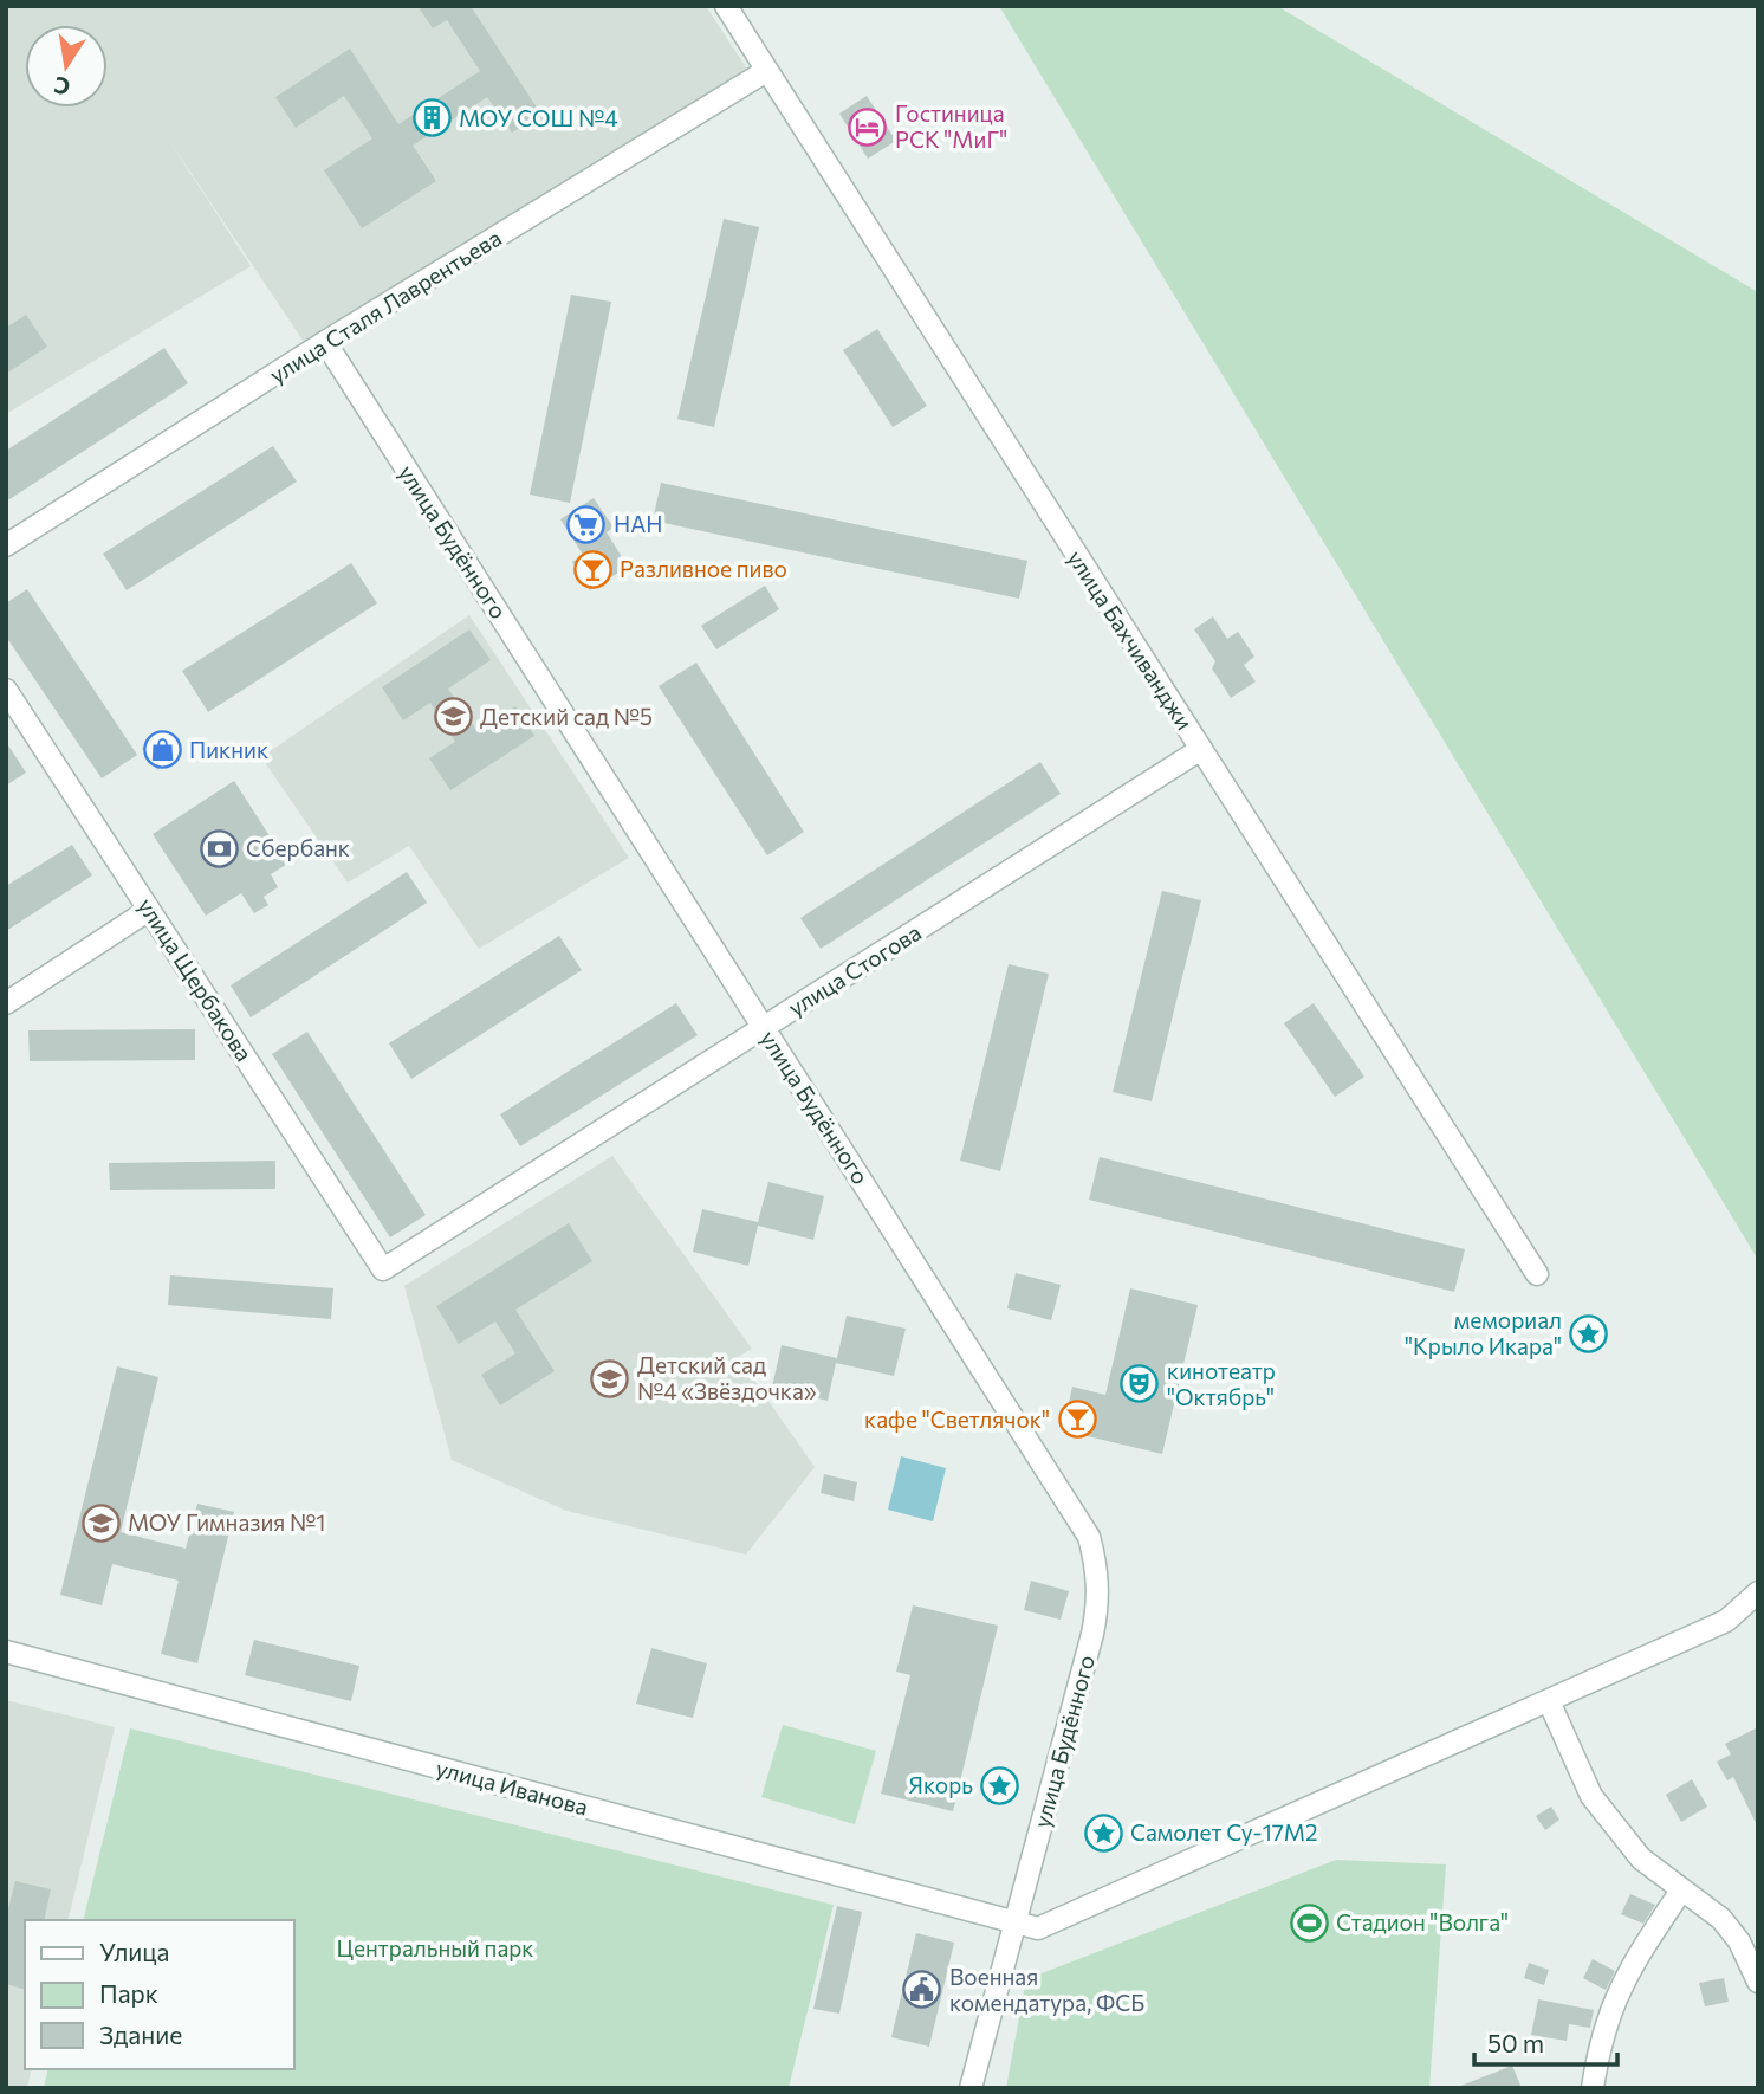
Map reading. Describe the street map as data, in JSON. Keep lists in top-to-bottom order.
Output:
{
  "streets": {
    "street": [
      "улица Сталя Лаврентьева",
      "улица Будённого",
      "улица Бахчиванджи",
      "улица Стогова",
      "улица Щербакова",
      "улица Иванова"
    ]
  },
  "crossings": [
    ["улица Сталя Лаврентьева", "улица Будённого"],
    ["улица Сталя Лаврентьева", "улица Бахчиванджи"],
    ["улица Будённого", "улица Стогова"],
    ["улица Будённого", "улица Иванова"],
    ["улица Бахчиванджи", "улица Стогова"],
    ["улица Стогова", "улица Щербакова"]
  ],
  "parks": ["Центральный парк"],
  "places": {
    "building": ["МОУ СОШ №4"],
    "hotel": ["Гостиница РСК \"МиГ\""],
    "supermarket": ["НАН"],
    "bar": ["Разливное пиво", "кафе \"Светлячок\""],
    "school or university": ["Детский сад №5", "Детский сад №4 «Звёздочка»", "МОУ Гимназия №1"],
    "shop": ["Пикник"],
    "bank": ["Сбербанк"],
    "place": ["мемориал \"Крыло Икара\"", "Якорь", "Самолет Су-17М2"],
    "theatre": ["кинотеатр \"Октябрь\""],
    "sports": ["Стадион \"Волга\""],
    "public building": ["Военная комендатура, ФСБ"]
  },
  "legend": ["Улица", "Парк", "Здание"],
  "scale_bar": "50 m",
  "north": "bottom"
}
